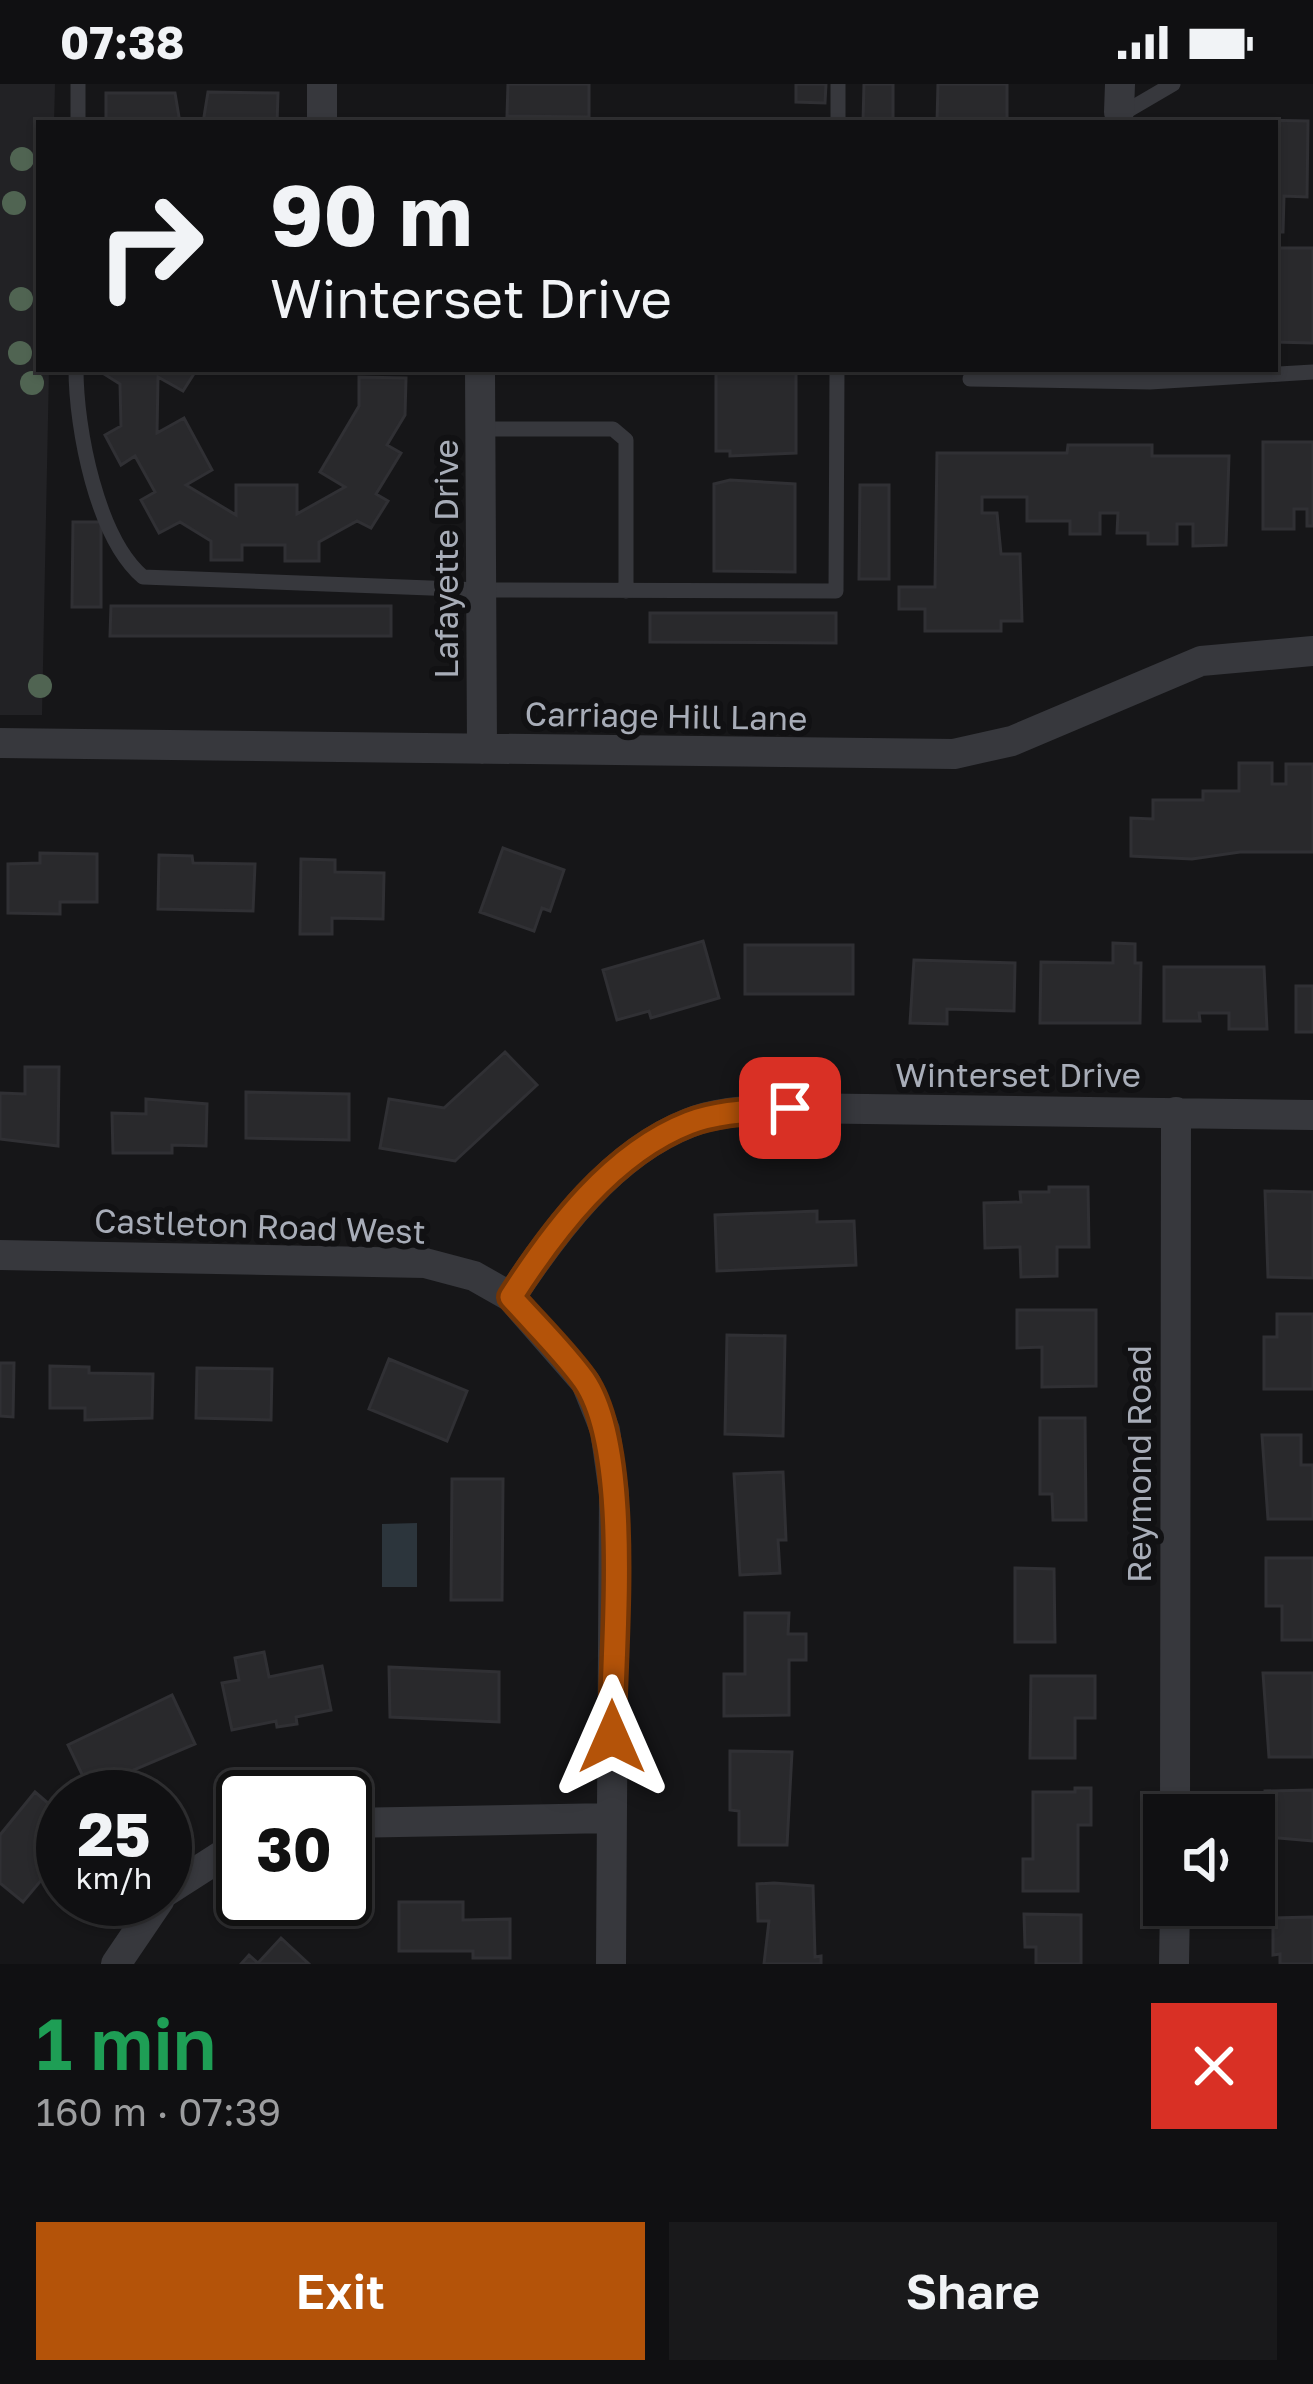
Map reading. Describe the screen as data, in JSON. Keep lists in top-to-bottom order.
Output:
{
  "streets": {
    "street": [
      "Lafayette Drive",
      "Carriage Hill Lane",
      "Winterset Drive",
      "Castleton Road West",
      "Reymond Road"
    ]
  },
  "crossings": [
    ["Lafayette Drive", "Carriage Hill Lane"],
    ["Winterset Drive", "Castleton Road West"],
    ["Winterset Drive", "Reymond Road"]
  ],
  "page": {
    "status": "07:38",
    "turn": ["90 m", "Winterset Drive"],
    "speed": "25 km/h",
    "limit": "30",
    "heading": ["1 min", "160 m · 07:39"],
    "buttons": ["Exit", "Share"]
  }
}
